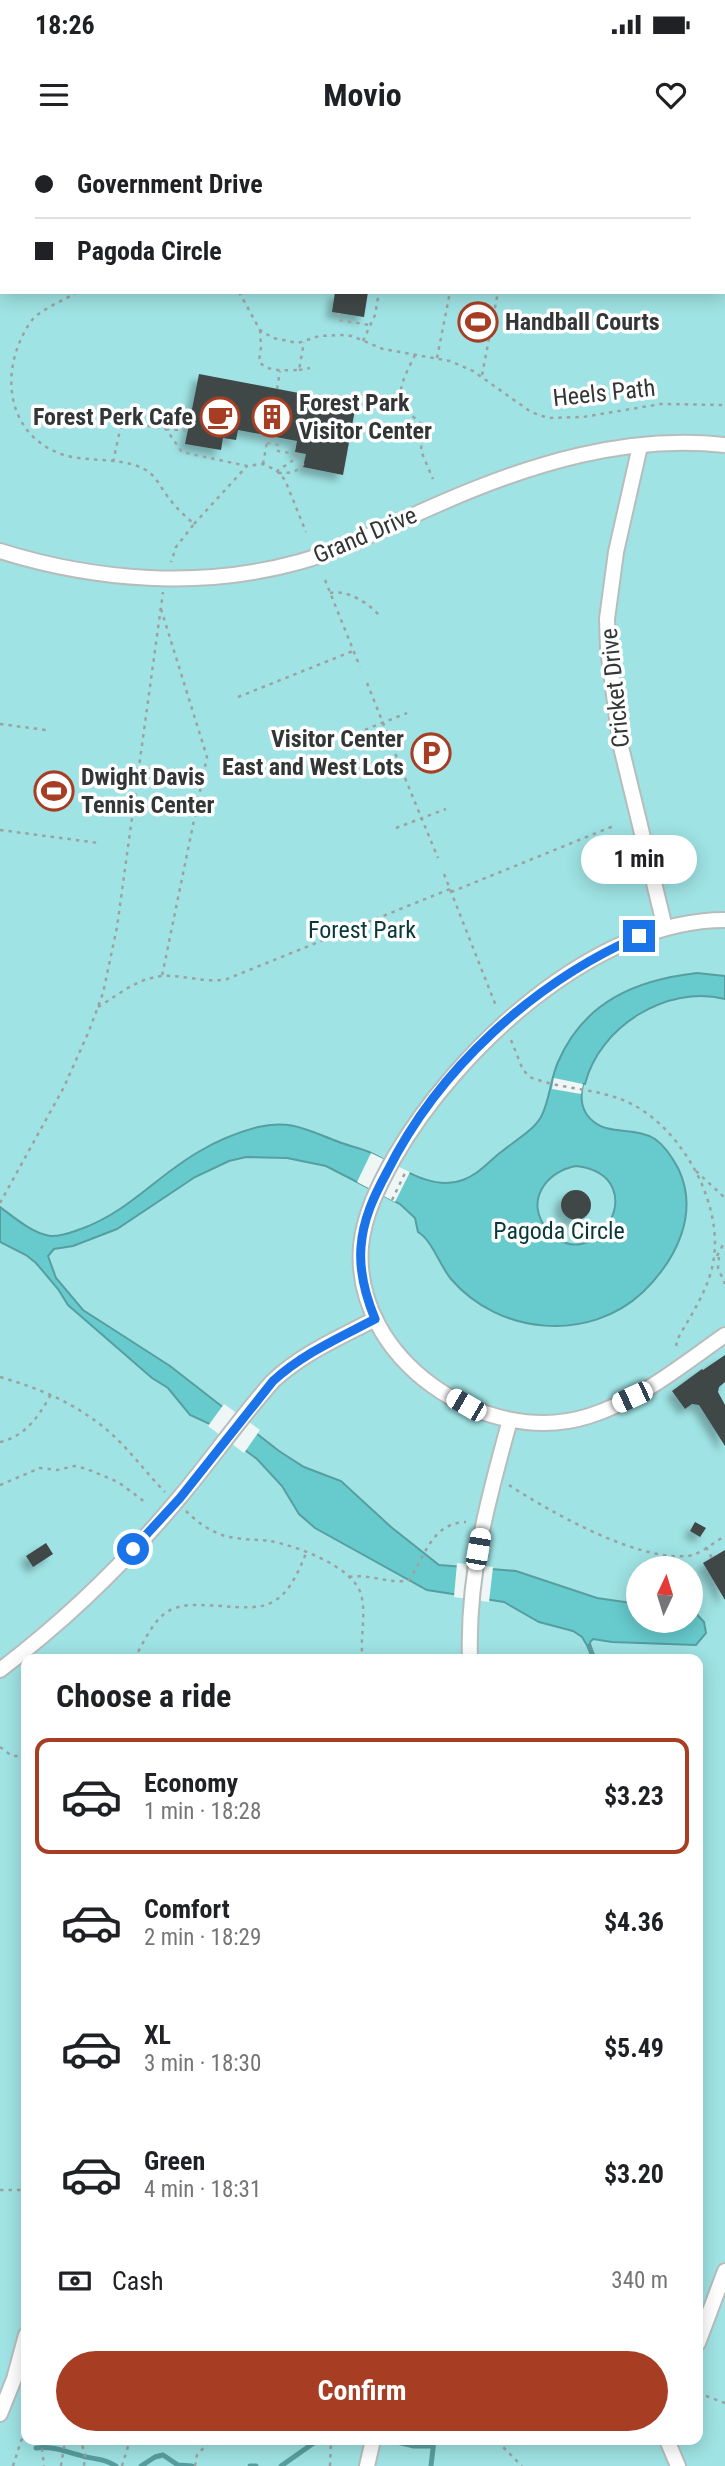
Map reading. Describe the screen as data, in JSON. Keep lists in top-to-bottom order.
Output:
{
  "streets": {
    "street": ["Grand Drive", "Cricket Drive"],
    "path": ["Heels Path"]
  },
  "crossings": [
    ["Grand Drive", "Cricket Drive"]
  ],
  "parks": ["Forest Park", "Pagoda Circle"],
  "places": {
    "sports": ["Handball Courts", "Dwight Davis Tennis Center"],
    "cafe": ["Forest Perk Cafe"],
    "building": ["Forest Park Visitor Center"],
    "parking": ["Visitor Center East and West Lots"]
  },
  "north": "top",
  "page": {
    "status": "18:26",
    "header": "Movio",
    "banner": ["Government Drive", "Pagoda Circle"],
    "bubble": "1 min",
    "heading": "Choose a ride",
    "list": [
      {
        "name": "Economy",
        "note": "1 min · 18:28",
        "value": "$3.23"
      },
      {
        "name": "Comfort",
        "note": "2 min · 18:29",
        "value": "$4.36"
      },
      {
        "name": "XL",
        "note": "3 min · 18:30",
        "value": "$5.49"
      },
      {
        "name": "Green",
        "note": "4 min · 18:31",
        "value": "$3.20"
      }
    ],
    "pay": ["Cash", "340 m"],
    "buttons": "Confirm"
  }
}
